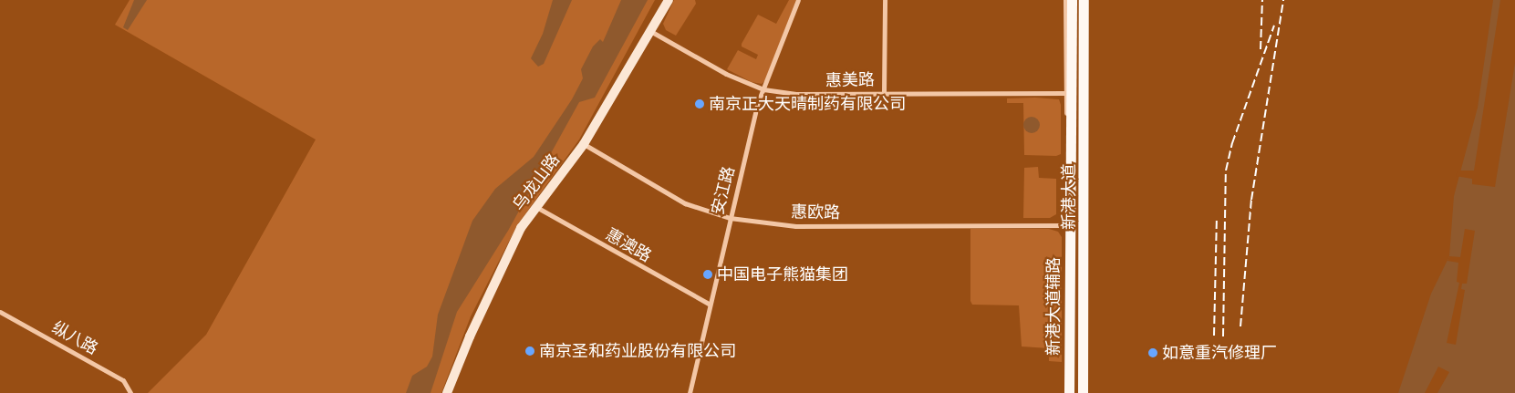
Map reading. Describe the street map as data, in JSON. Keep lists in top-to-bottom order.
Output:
{
  "streets": {
    "main road": ["新港大道"],
    "street": [
      "惠美路",
      "乌龙山路",
      "安江路",
      "惠欧路",
      "惠澳路",
      "新港大道辅路",
      "纵八路"
    ]
  },
  "crossings": [
    ["惠美路", "乌龙山路"],
    ["惠美路", "安江路"],
    ["惠美路", "新港大道辅路"],
    ["乌龙山路", "惠欧路"],
    ["乌龙山路", "惠澳路"],
    ["安江路", "惠欧路"],
    ["安江路", "惠澳路"],
    ["惠欧路", "新港大道辅路"]
  ],
  "places": [
    "南京正大天晴制药有限公司",
    "中国电子熊猫集团",
    "南京圣和药业股份有限公司",
    "如意重汽修理厂"
  ]
}
